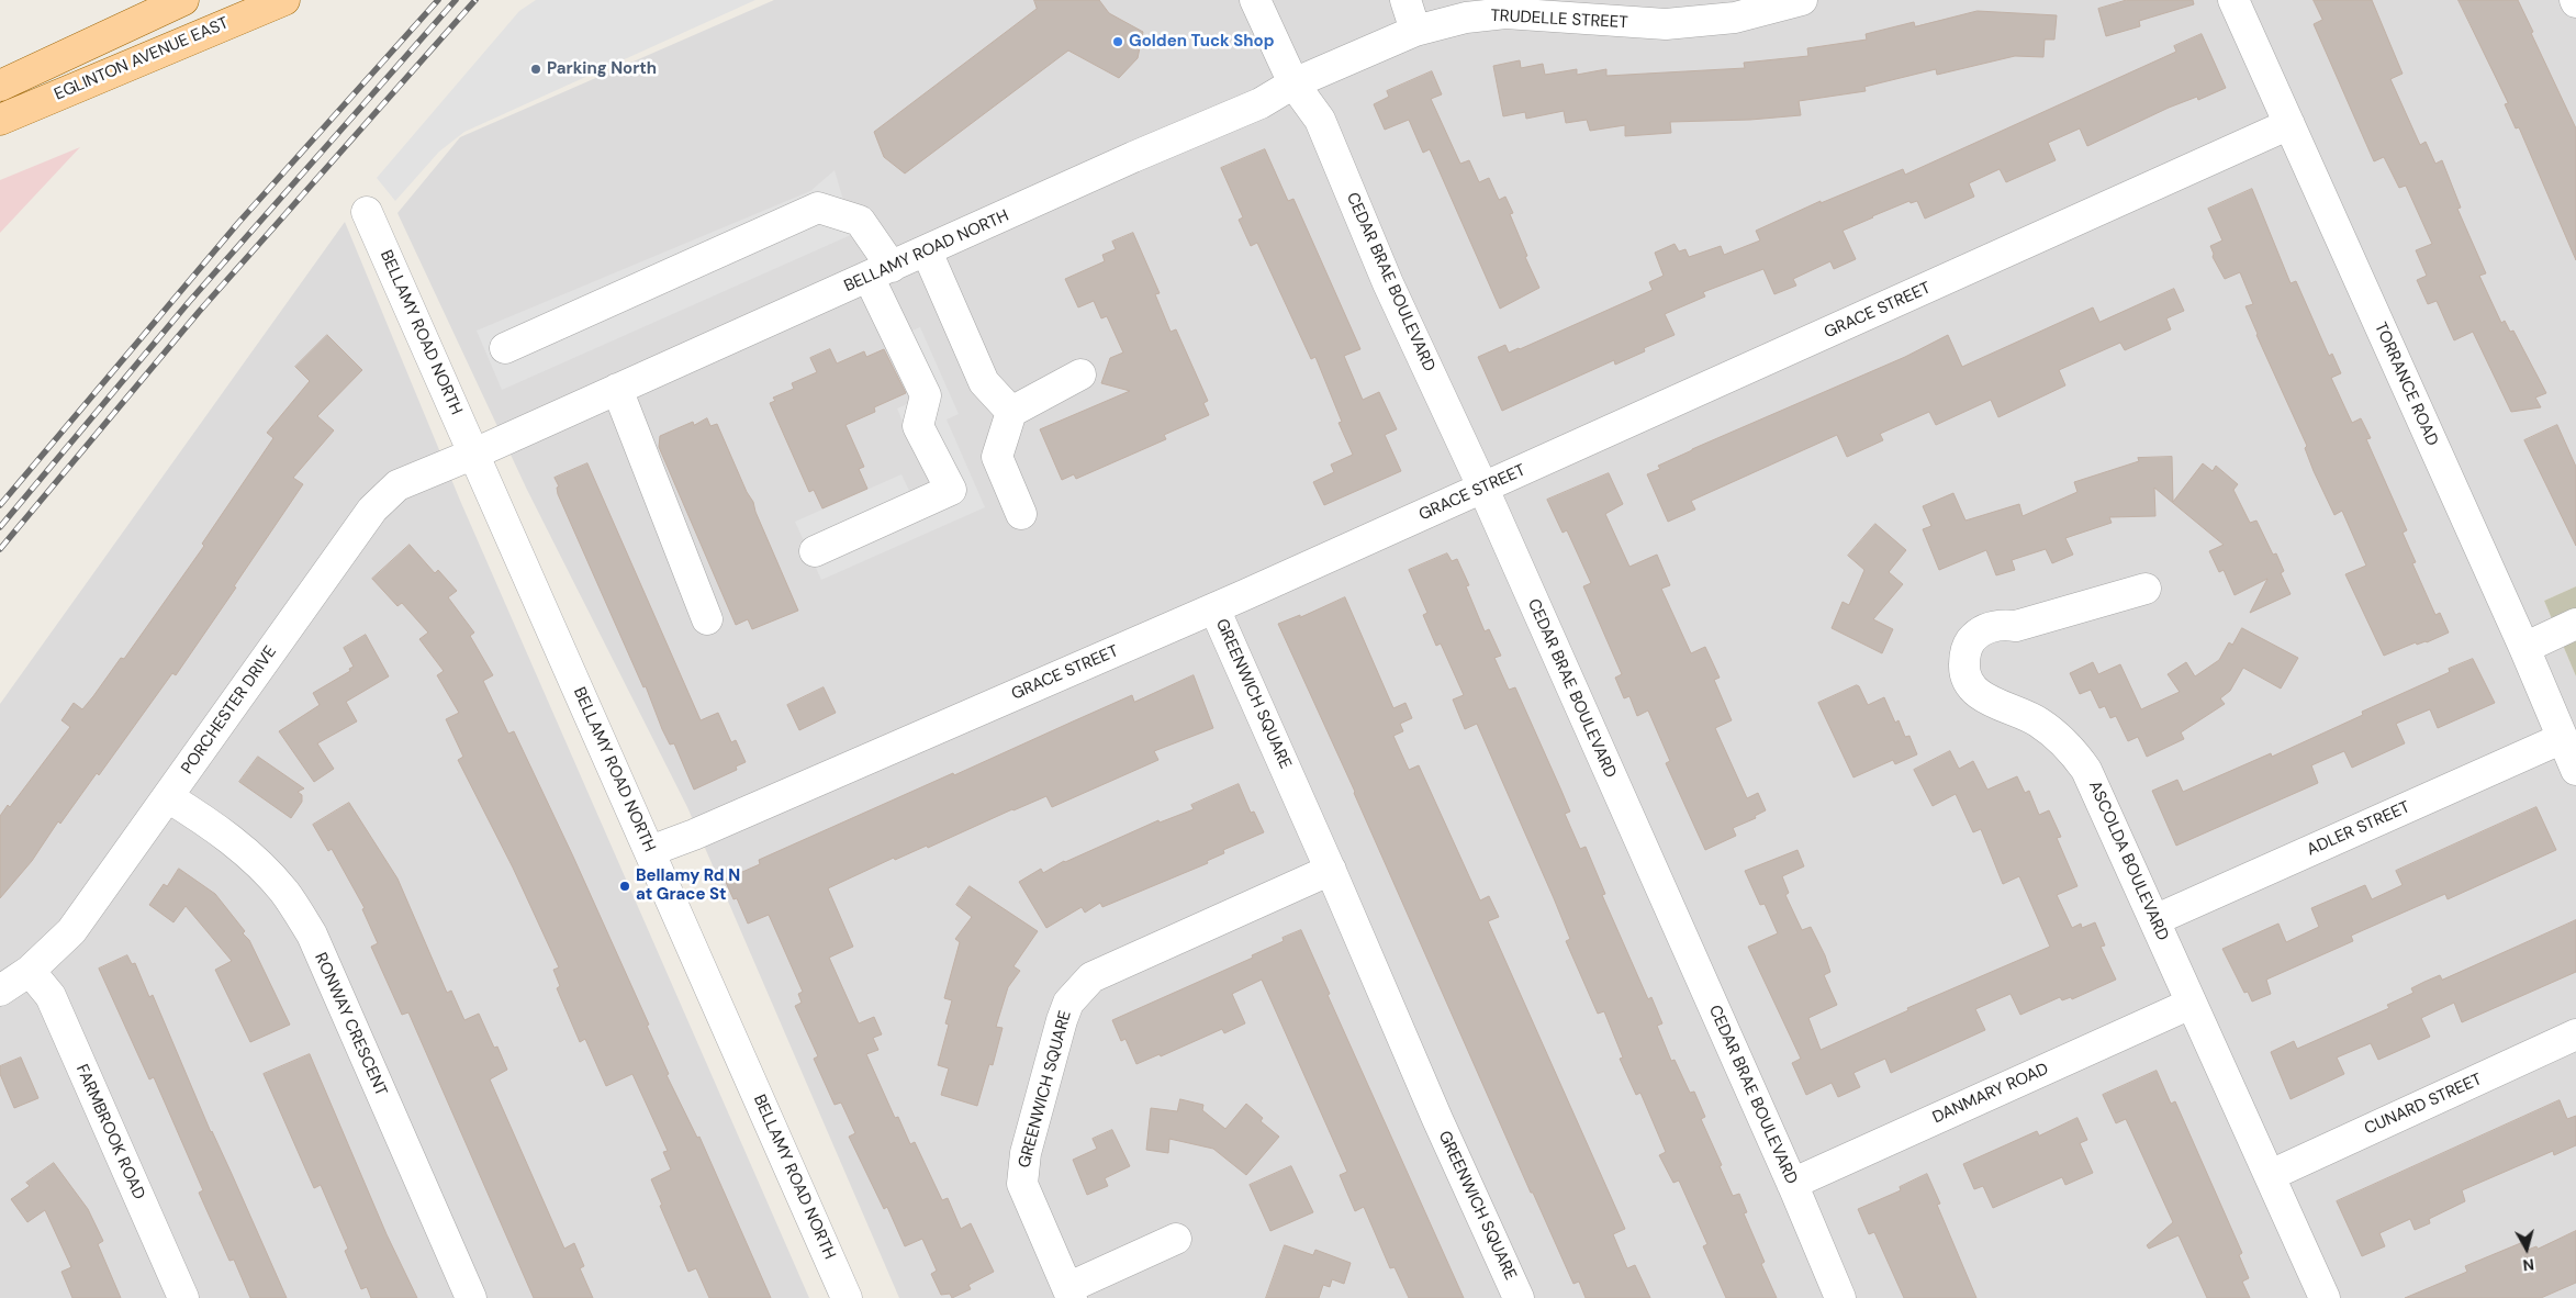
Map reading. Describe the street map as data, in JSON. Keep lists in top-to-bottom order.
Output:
{
  "streets": {
    "main road": ["EGLINTON AVENUE EAST"],
    "street": [
      "TRUDELLE STREET",
      "BELLAMY ROAD NORTH",
      "CEDAR BRAE BOULEVARD",
      "GRACE STREET",
      "TORRANCE ROAD",
      "GREENWICH SQUARE",
      "PORCHESTER DRIVE",
      "ADLER STREET",
      "ASCOLDA BOULEVARD",
      "RONWAY CRESCENT",
      "DANMARY ROAD",
      "CUNARD STREET",
      "FARMBROOK ROAD"
    ]
  },
  "crossings": [
    ["TRUDELLE STREET", "BELLAMY ROAD NORTH"],
    ["TRUDELLE STREET", "CEDAR BRAE BOULEVARD"],
    ["BELLAMY ROAD NORTH", "CEDAR BRAE BOULEVARD"],
    ["BELLAMY ROAD NORTH", "GRACE STREET"],
    ["BELLAMY ROAD NORTH", "PORCHESTER DRIVE"],
    ["CEDAR BRAE BOULEVARD", "GRACE STREET"],
    ["CEDAR BRAE BOULEVARD", "DANMARY ROAD"],
    ["GRACE STREET", "TORRANCE ROAD"],
    ["GRACE STREET", "GREENWICH SQUARE"],
    ["TORRANCE ROAD", "ADLER STREET"],
    ["PORCHESTER DRIVE", "RONWAY CRESCENT"],
    ["PORCHESTER DRIVE", "FARMBROOK ROAD"],
    ["ADLER STREET", "ASCOLDA BOULEVARD"],
    ["ASCOLDA BOULEVARD", "DANMARY ROAD"],
    ["ASCOLDA BOULEVARD", "CUNARD STREET"]
  ],
  "places": ["Golden Tuck Shop", "Parking North", "Bellamy Rd N at Grace St"],
  "north": "bottom"
}
